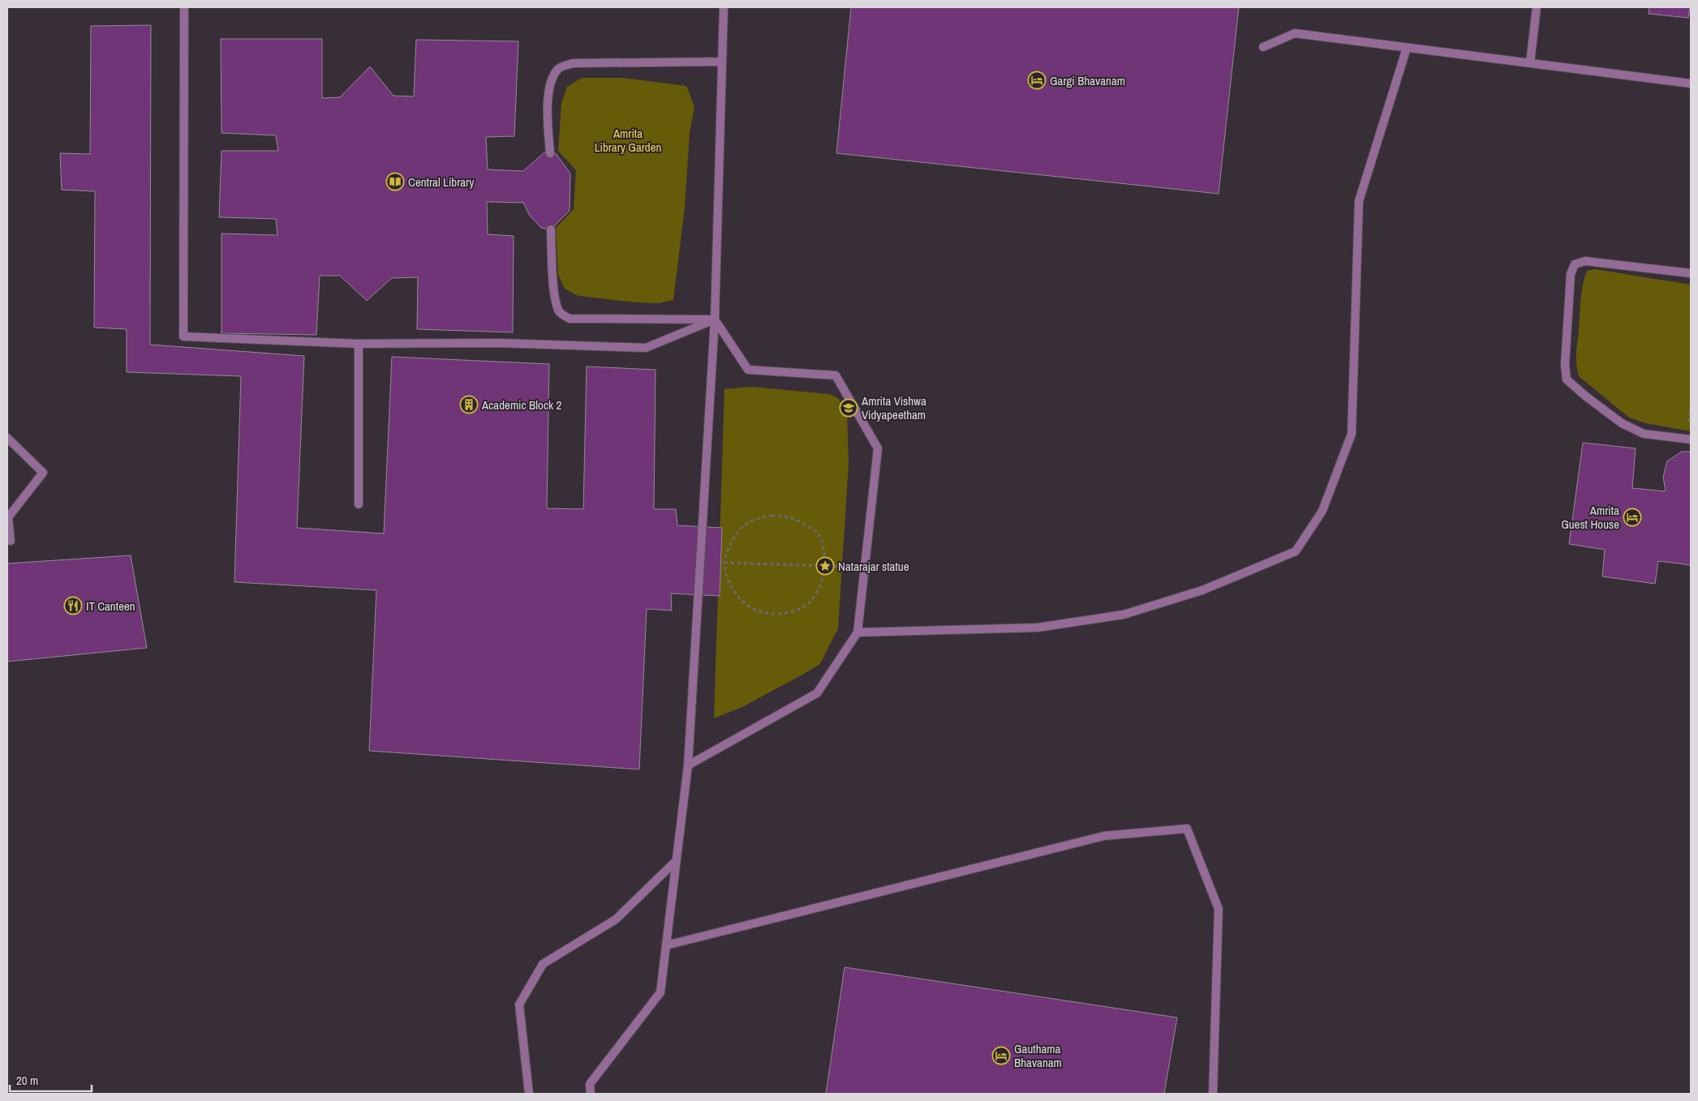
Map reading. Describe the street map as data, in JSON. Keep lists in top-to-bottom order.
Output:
{
  "parks": ["Amrita Library Garden"],
  "places": {
    "hotel": ["Gargi Bhavanam", "Amrita Guest House", "Gauthama Bhavanam"],
    "library": ["Central Library"],
    "building": ["Academic Block 2"],
    "school or university": ["Amrita Vishwa Vidyapeetham"],
    "place": ["Natarajar statue"],
    "restaurant": ["IT Canteen"]
  },
  "scale_bar": "20 m"
}
